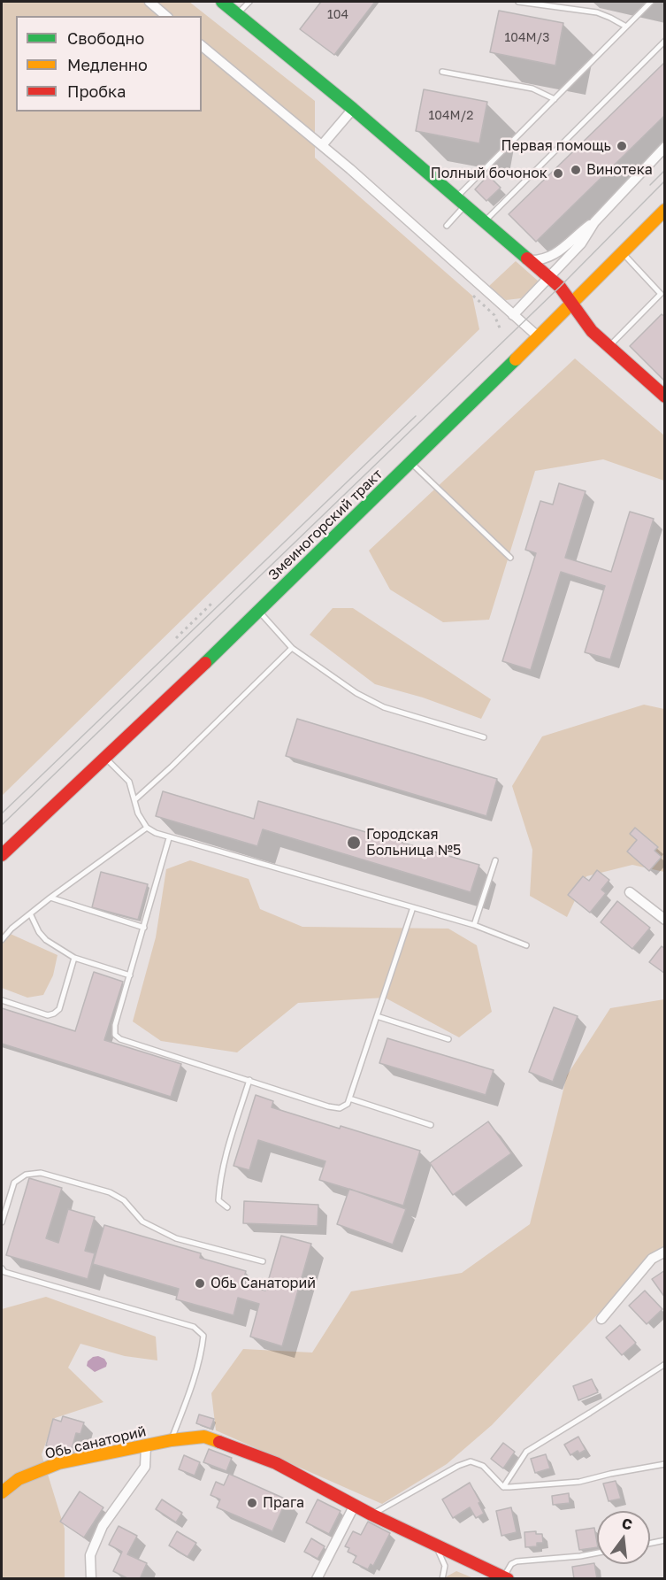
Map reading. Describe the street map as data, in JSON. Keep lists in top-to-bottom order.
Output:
{
  "streets": {
    "main road": ["Змеиногорский тракт", "Обь санаторий"]
  },
  "places": [
    "Первая помощь",
    "Винотека",
    "Полный бочонок",
    "Городская Больница №5",
    "Обь Санаторий",
    "Прага"
  ],
  "house_numbers": ["104", "104М/3", "104М/2"],
  "legend": ["Свободно", "Медленно", "Пробка"],
  "north": "top"
}
